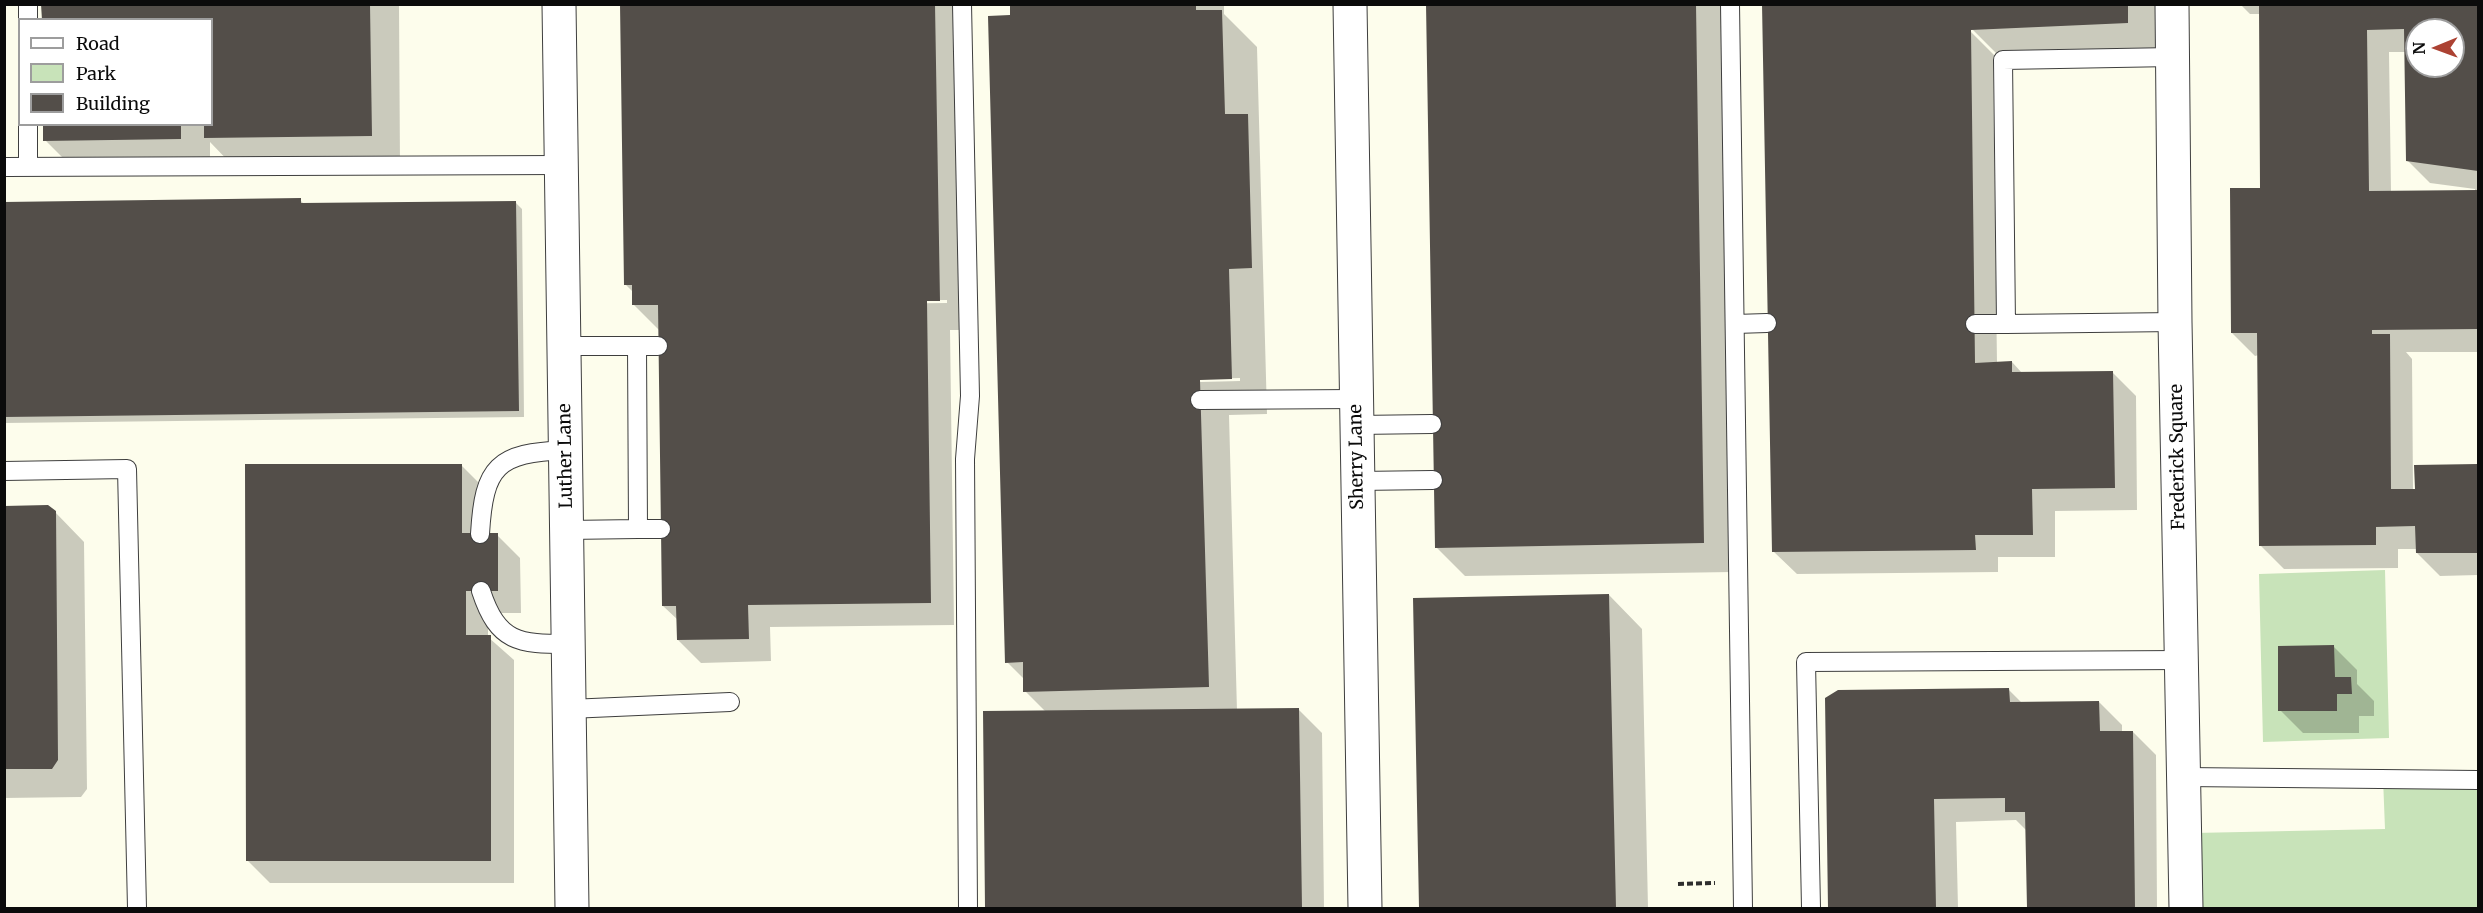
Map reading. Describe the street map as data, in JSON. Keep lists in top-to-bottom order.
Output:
{
  "streets": {
    "street": ["Luther Lane", "Sherry Lane", "Frederick Square"]
  },
  "legend": ["Road", "Park", "Building"],
  "north": "left"
}
